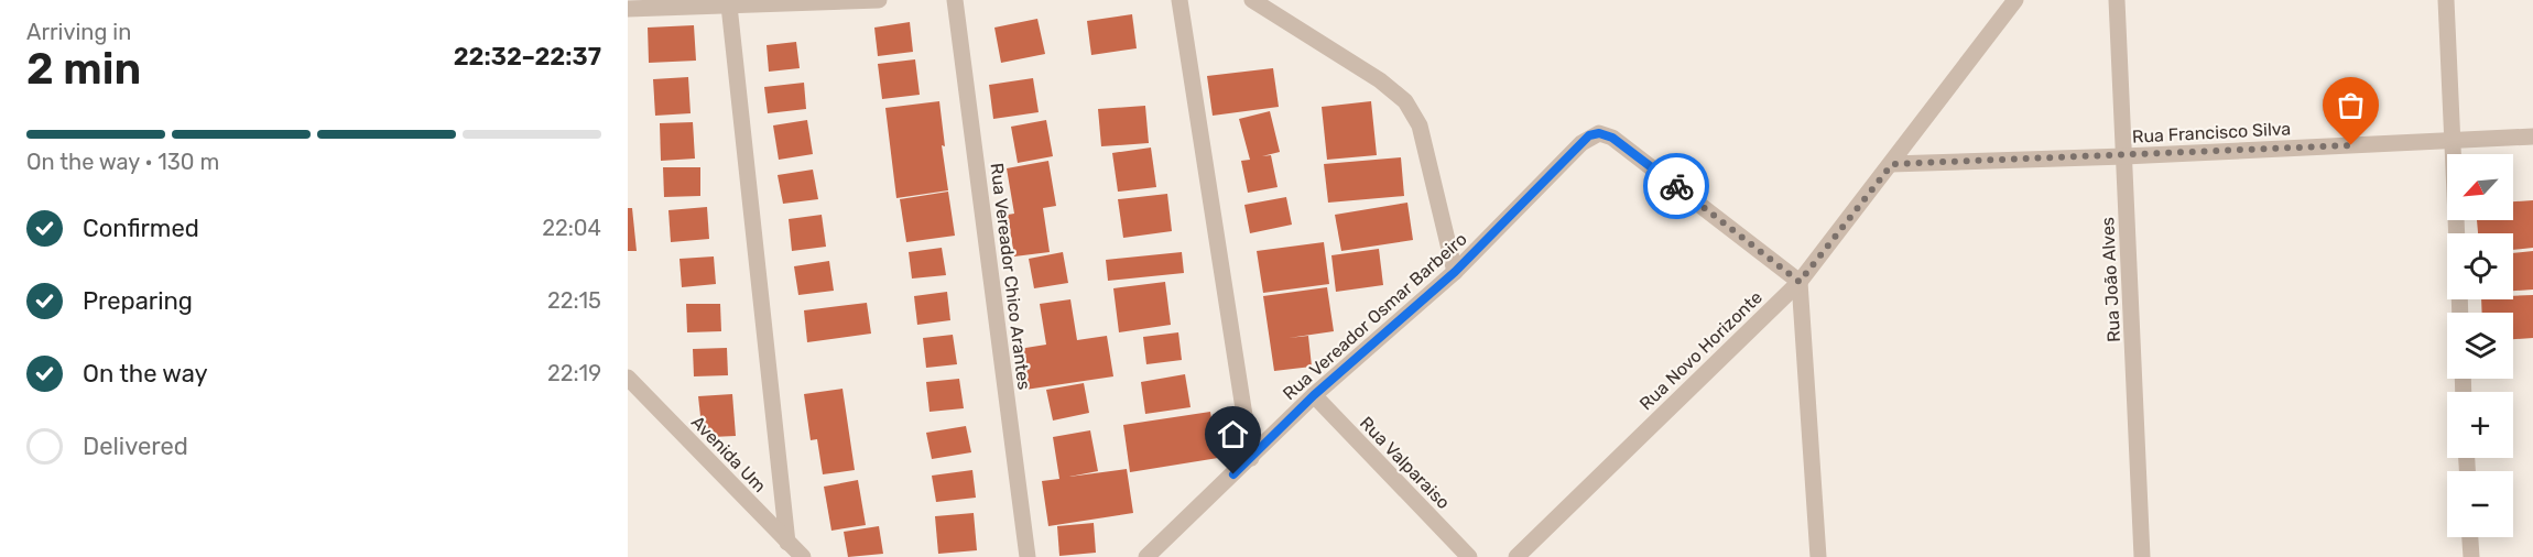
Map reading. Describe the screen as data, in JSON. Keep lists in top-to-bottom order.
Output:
{
  "streets": {
    "street": [
      "Rua Francisco Silva",
      "Rua Vereador Chico Arantes",
      "Rua João Alves",
      "Rua Vereador Osmar Barbeiro",
      "Rua Novo Horizonte",
      "Avenida Um",
      "Rua Valparaiso"
    ]
  },
  "crossings": [
    ["Rua Francisco Silva", "Rua João Alves"],
    ["Rua Francisco Silva", "Rua Novo Horizonte"],
    ["Rua Vereador Osmar Barbeiro", "Rua Novo Horizonte"],
    ["Rua Vereador Osmar Barbeiro", "Rua Valparaiso"]
  ],
  "north": "bottom left",
  "page": {
    "heading": ["2 min", "Arriving in", "22:32–22:37"],
    "bar": "On the way · 130 m",
    "map_buttons": ["+", "−"],
    "list": [
      ["Confirmed", "22:04"],
      ["Preparing", "22:15"],
      ["On the way", "22:19"],
      "Delivered"
    ]
  }
}
